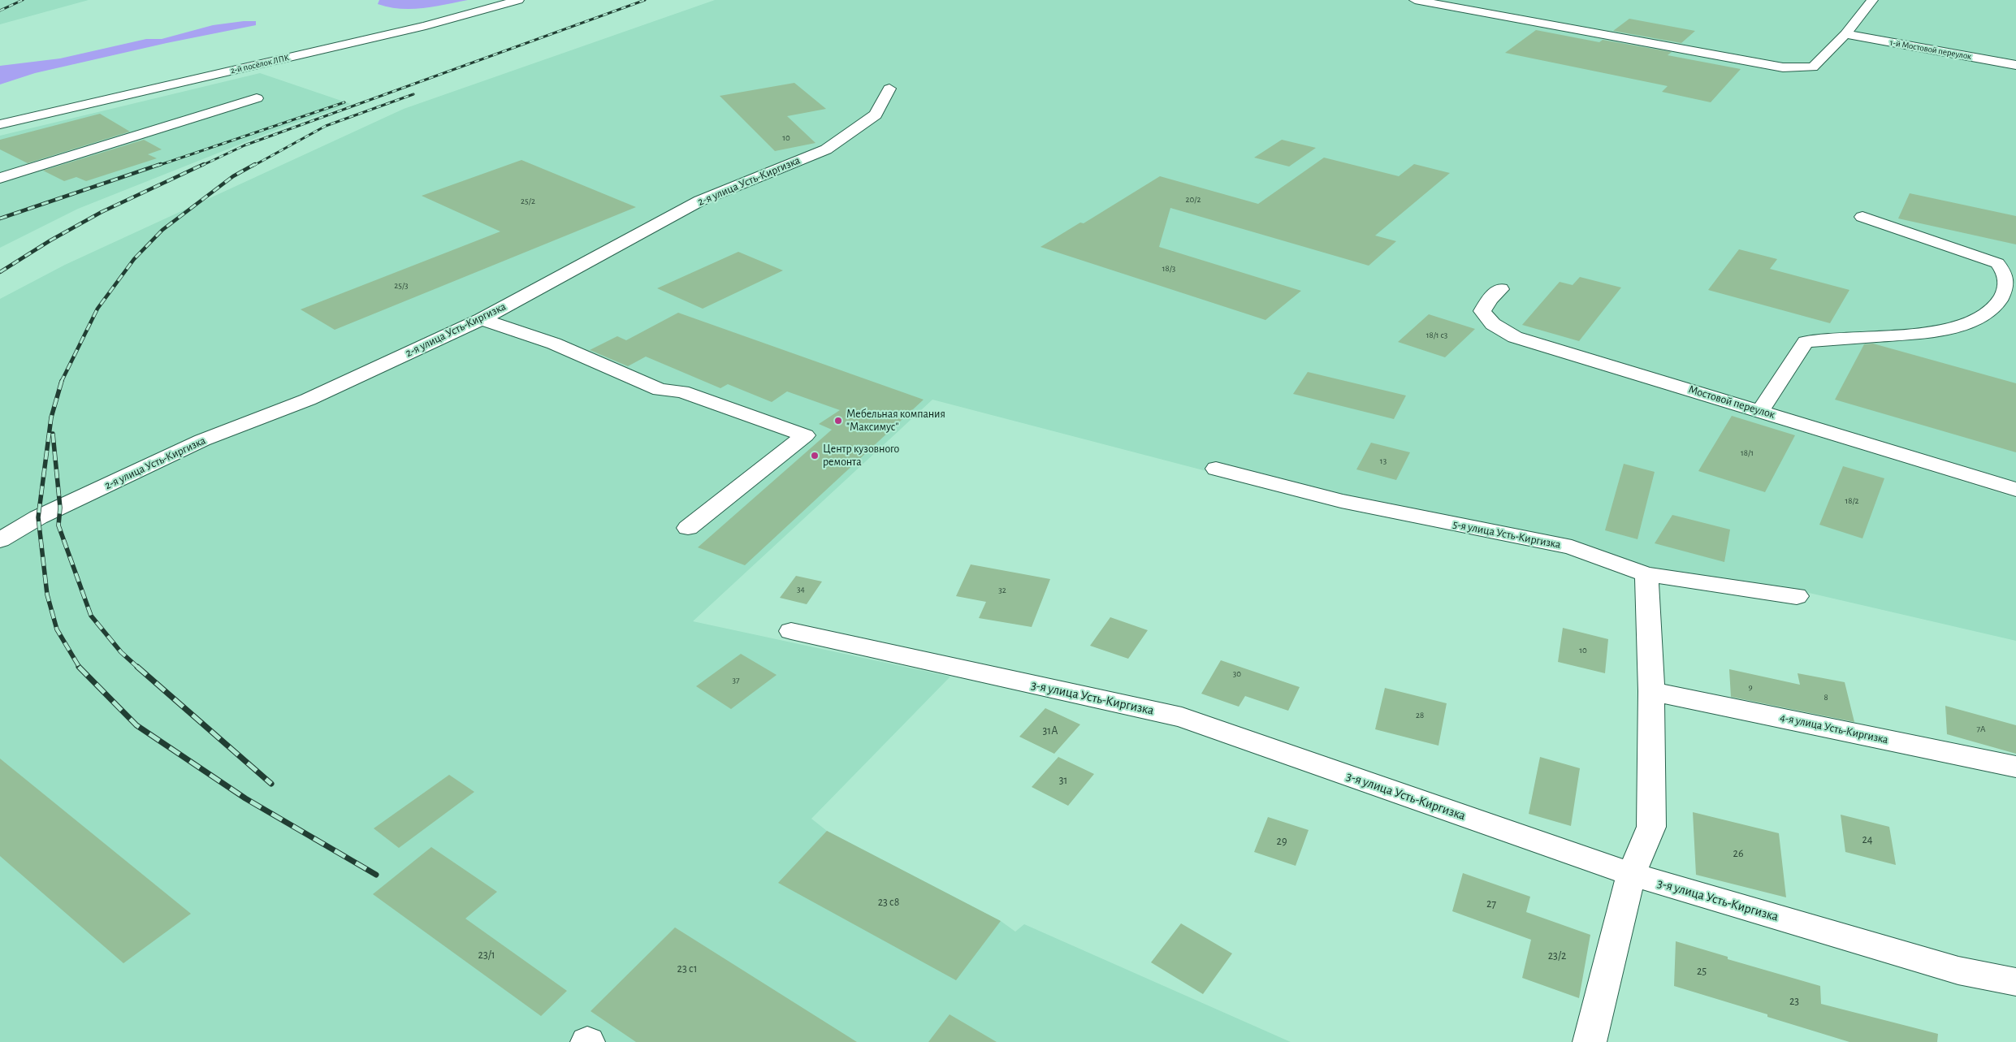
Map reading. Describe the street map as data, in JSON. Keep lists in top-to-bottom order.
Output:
{
  "streets": {
    "street": [
      "1-й Мостовой переулок",
      "2-й посёлок ЛПК",
      "2-я улица Усть-Киргизка",
      "Мостовой переулок",
      "5-я улица Усть-Киргизка",
      "3-я улица Усть-Киргизка",
      "4-я улица Усть-Киргизка"
    ]
  },
  "places": ["Мебельная компания \"Максимус\"", "Центр кузовного ремонта"],
  "house_numbers": [
    "10",
    "20/2",
    "25/2",
    "18/3",
    "25/3",
    "18/1 с3",
    "18/1",
    "13",
    "18/2",
    "34",
    "32",
    "10",
    "30",
    "37",
    "9",
    "8",
    "28",
    "7А",
    "31А",
    "31",
    "24",
    "29",
    "26",
    "23 с8",
    "27",
    "23/1",
    "23/2",
    "23 с1",
    "25",
    "23"
  ]
}
